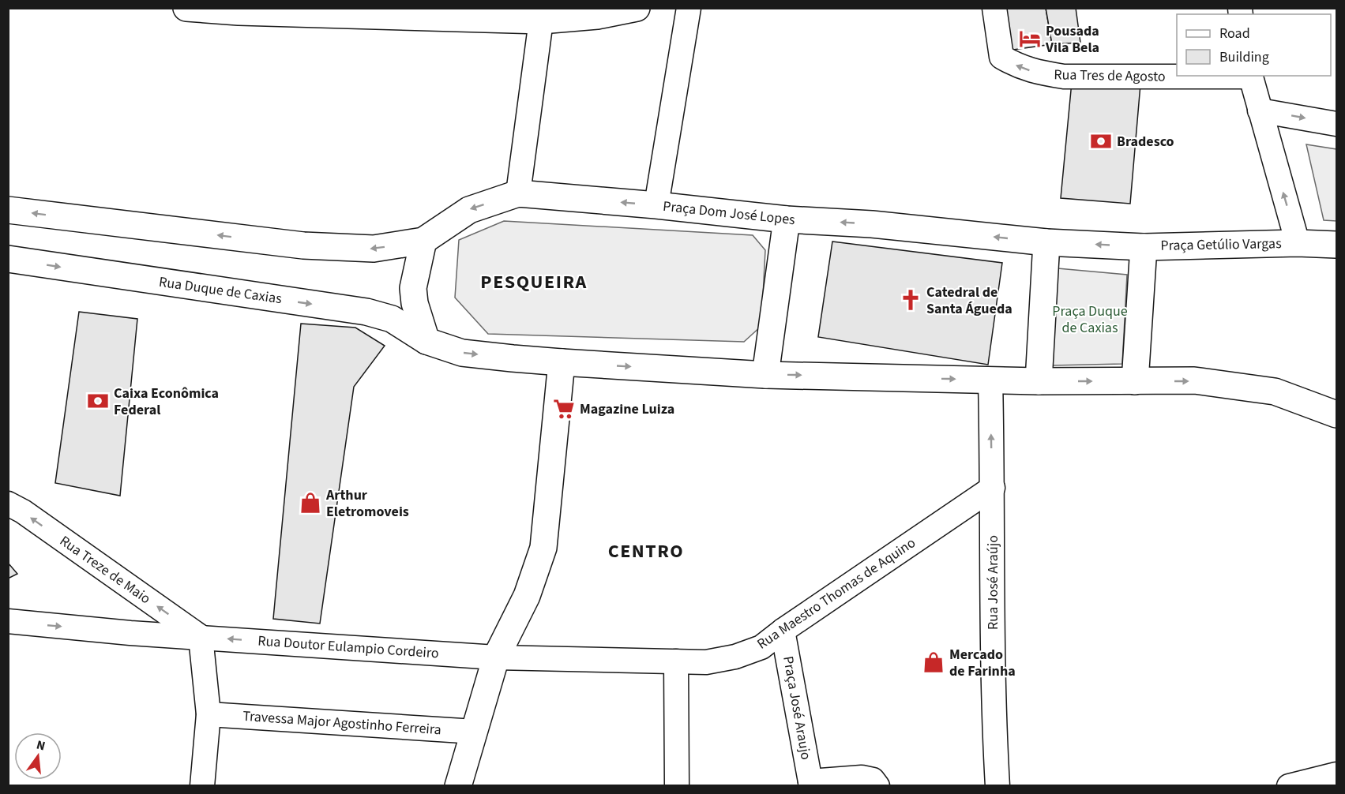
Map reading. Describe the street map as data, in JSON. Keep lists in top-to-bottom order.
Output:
{
  "streets": {
    "main road": ["Praça Dom José Lopes", "Praça Getúlio Vargas", "Rua Duque de Caxias"],
    "street": [
      "Rua Tres de Agosto",
      "Rua Treze de Maio",
      "Rua José Araújo",
      "Rua Maestro Thomas de Aquino",
      "Rua Doutor Eulampio Cordeiro",
      "Praça José Araujo",
      "Travessa Major Agostinho Ferreira"
    ]
  },
  "crossings": [
    ["Praça Dom José Lopes", "Praça Getúlio Vargas"],
    ["Rua Treze de Maio", "Rua Doutor Eulampio Cordeiro"],
    ["Rua José Araújo", "Rua Maestro Thomas de Aquino"],
    ["Rua Maestro Thomas de Aquino", "Rua Doutor Eulampio Cordeiro"],
    ["Rua Maestro Thomas de Aquino", "Praça José Araujo"]
  ],
  "one_way": ["Rua Tres de Agosto", "Rua Treze de Maio"],
  "districts": ["PESQUEIRA", "CENTRO"],
  "parks": ["Praça Duque de Caxias"],
  "places": {
    "hotel": ["Pousada Vila Bela"],
    "bank": ["Bradesco", "Caixa Econômica Federal"],
    "church": ["Catedral de Santa Águeda"],
    "supermarket": ["Magazine Luiza"],
    "shop": ["Arthur Eletromoveis", "Mercado de Farinha"]
  },
  "legend": ["Road", "Building"],
  "north": "top"
}
